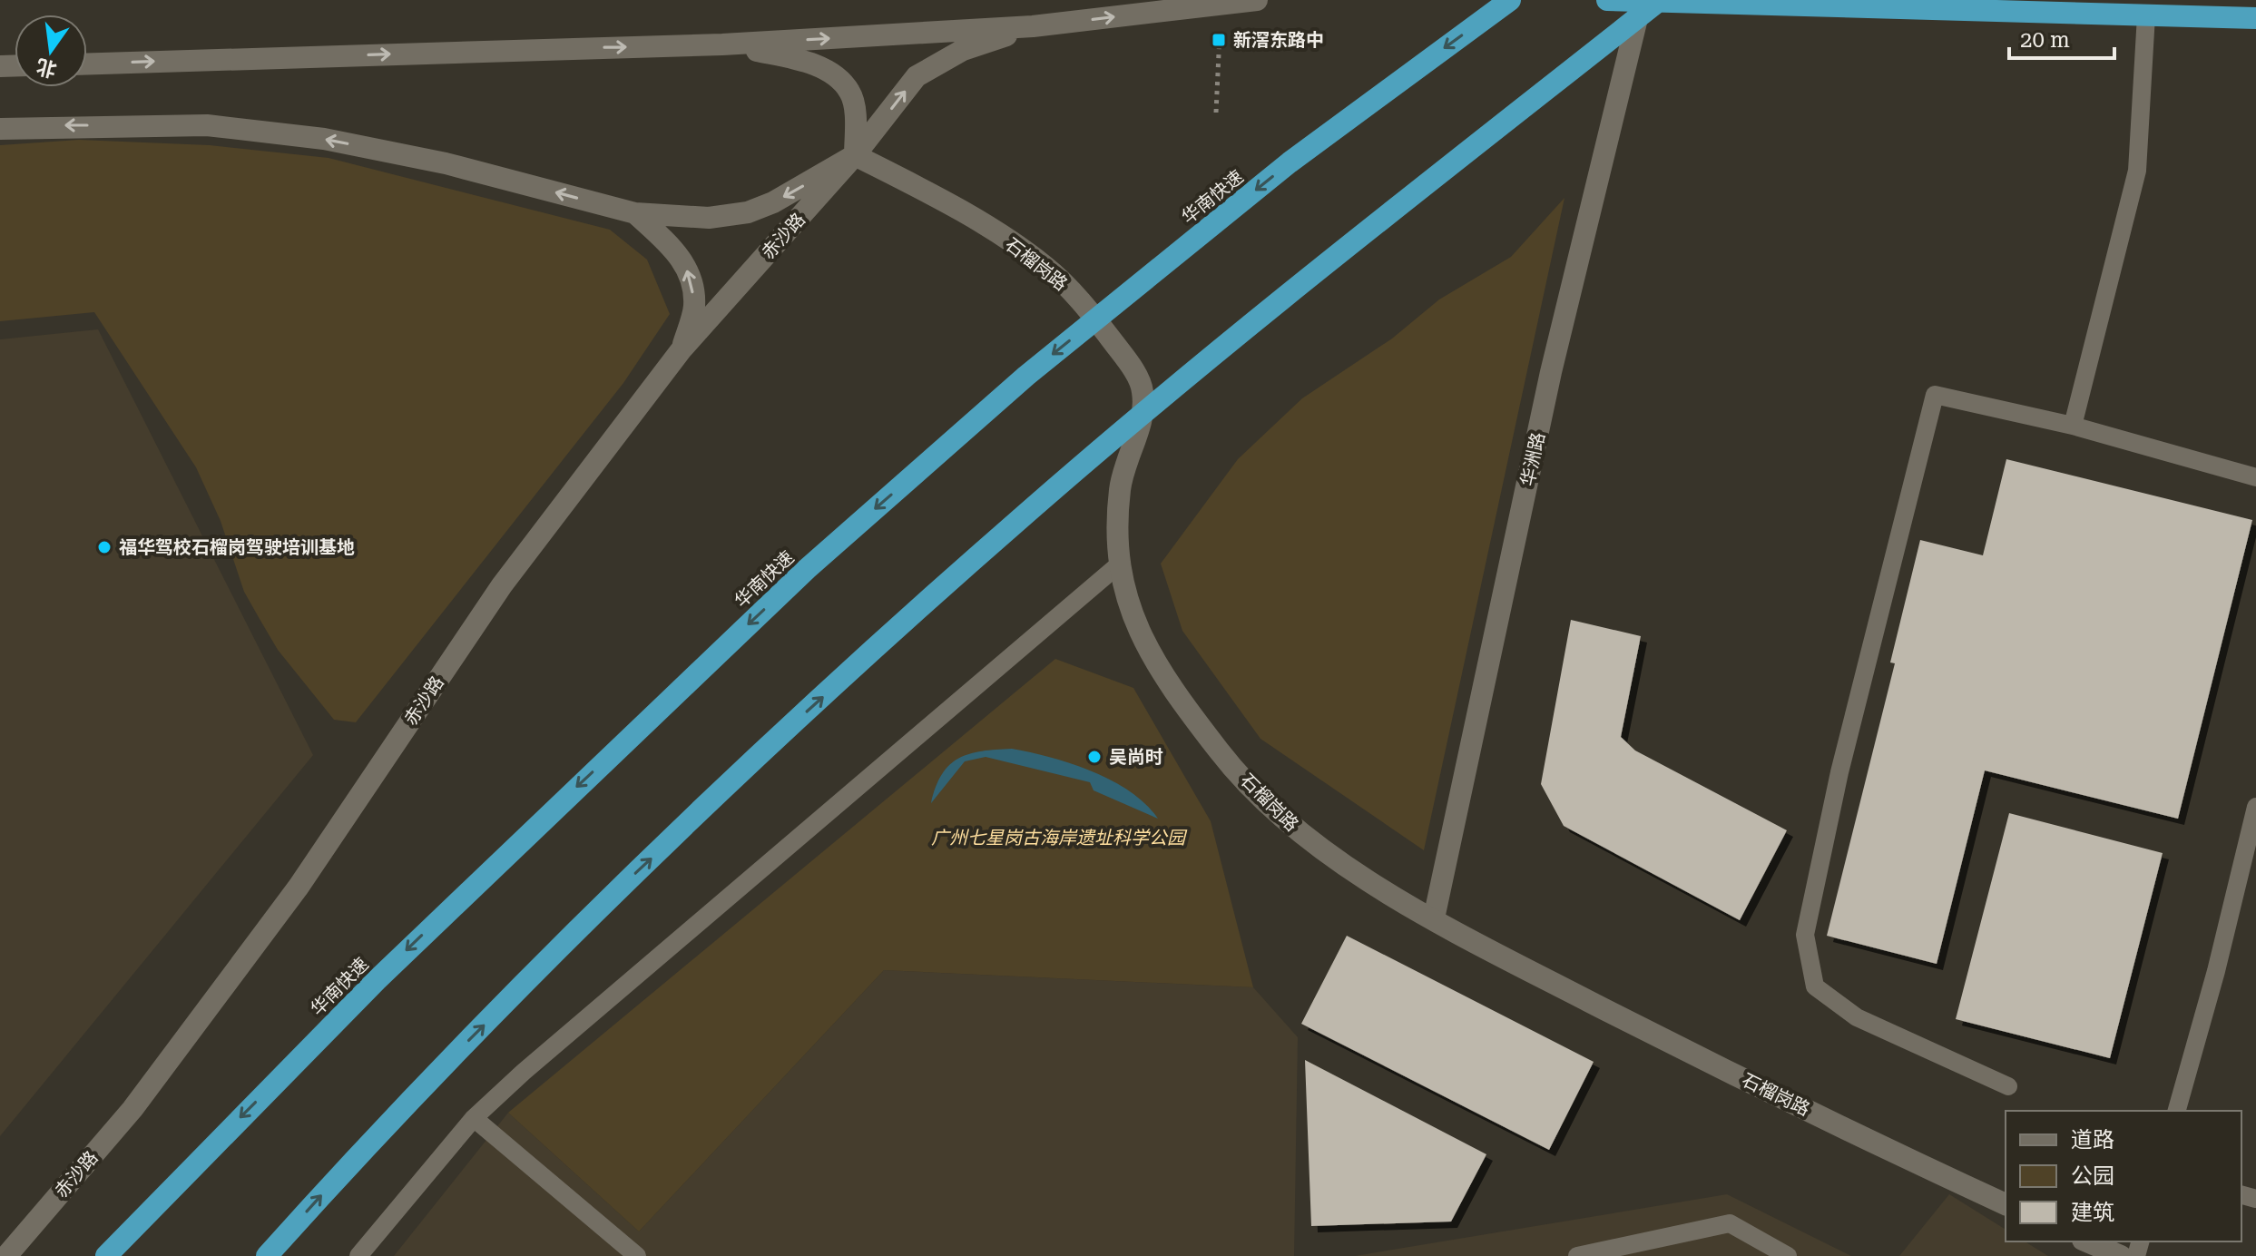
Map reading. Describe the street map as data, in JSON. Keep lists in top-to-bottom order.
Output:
{
  "streets": {
    "highway": ["华南快速"],
    "main road": ["赤沙路", "石榴岗路", "华洲路"]
  },
  "crossings": [
    ["赤沙路", "石榴岗路"],
    ["石榴岗路", "华洲路"]
  ],
  "parks": ["广州七星岗古海岸遗址科学公园"],
  "places": {
    "transit": ["新滘东路中"],
    "other": ["福华驾校石榴岗驾驶培训基地", "吴尚时"]
  },
  "legend": ["道路", "公园", "建筑"],
  "scale_bar": "20 m",
  "north": "bottom"
}
